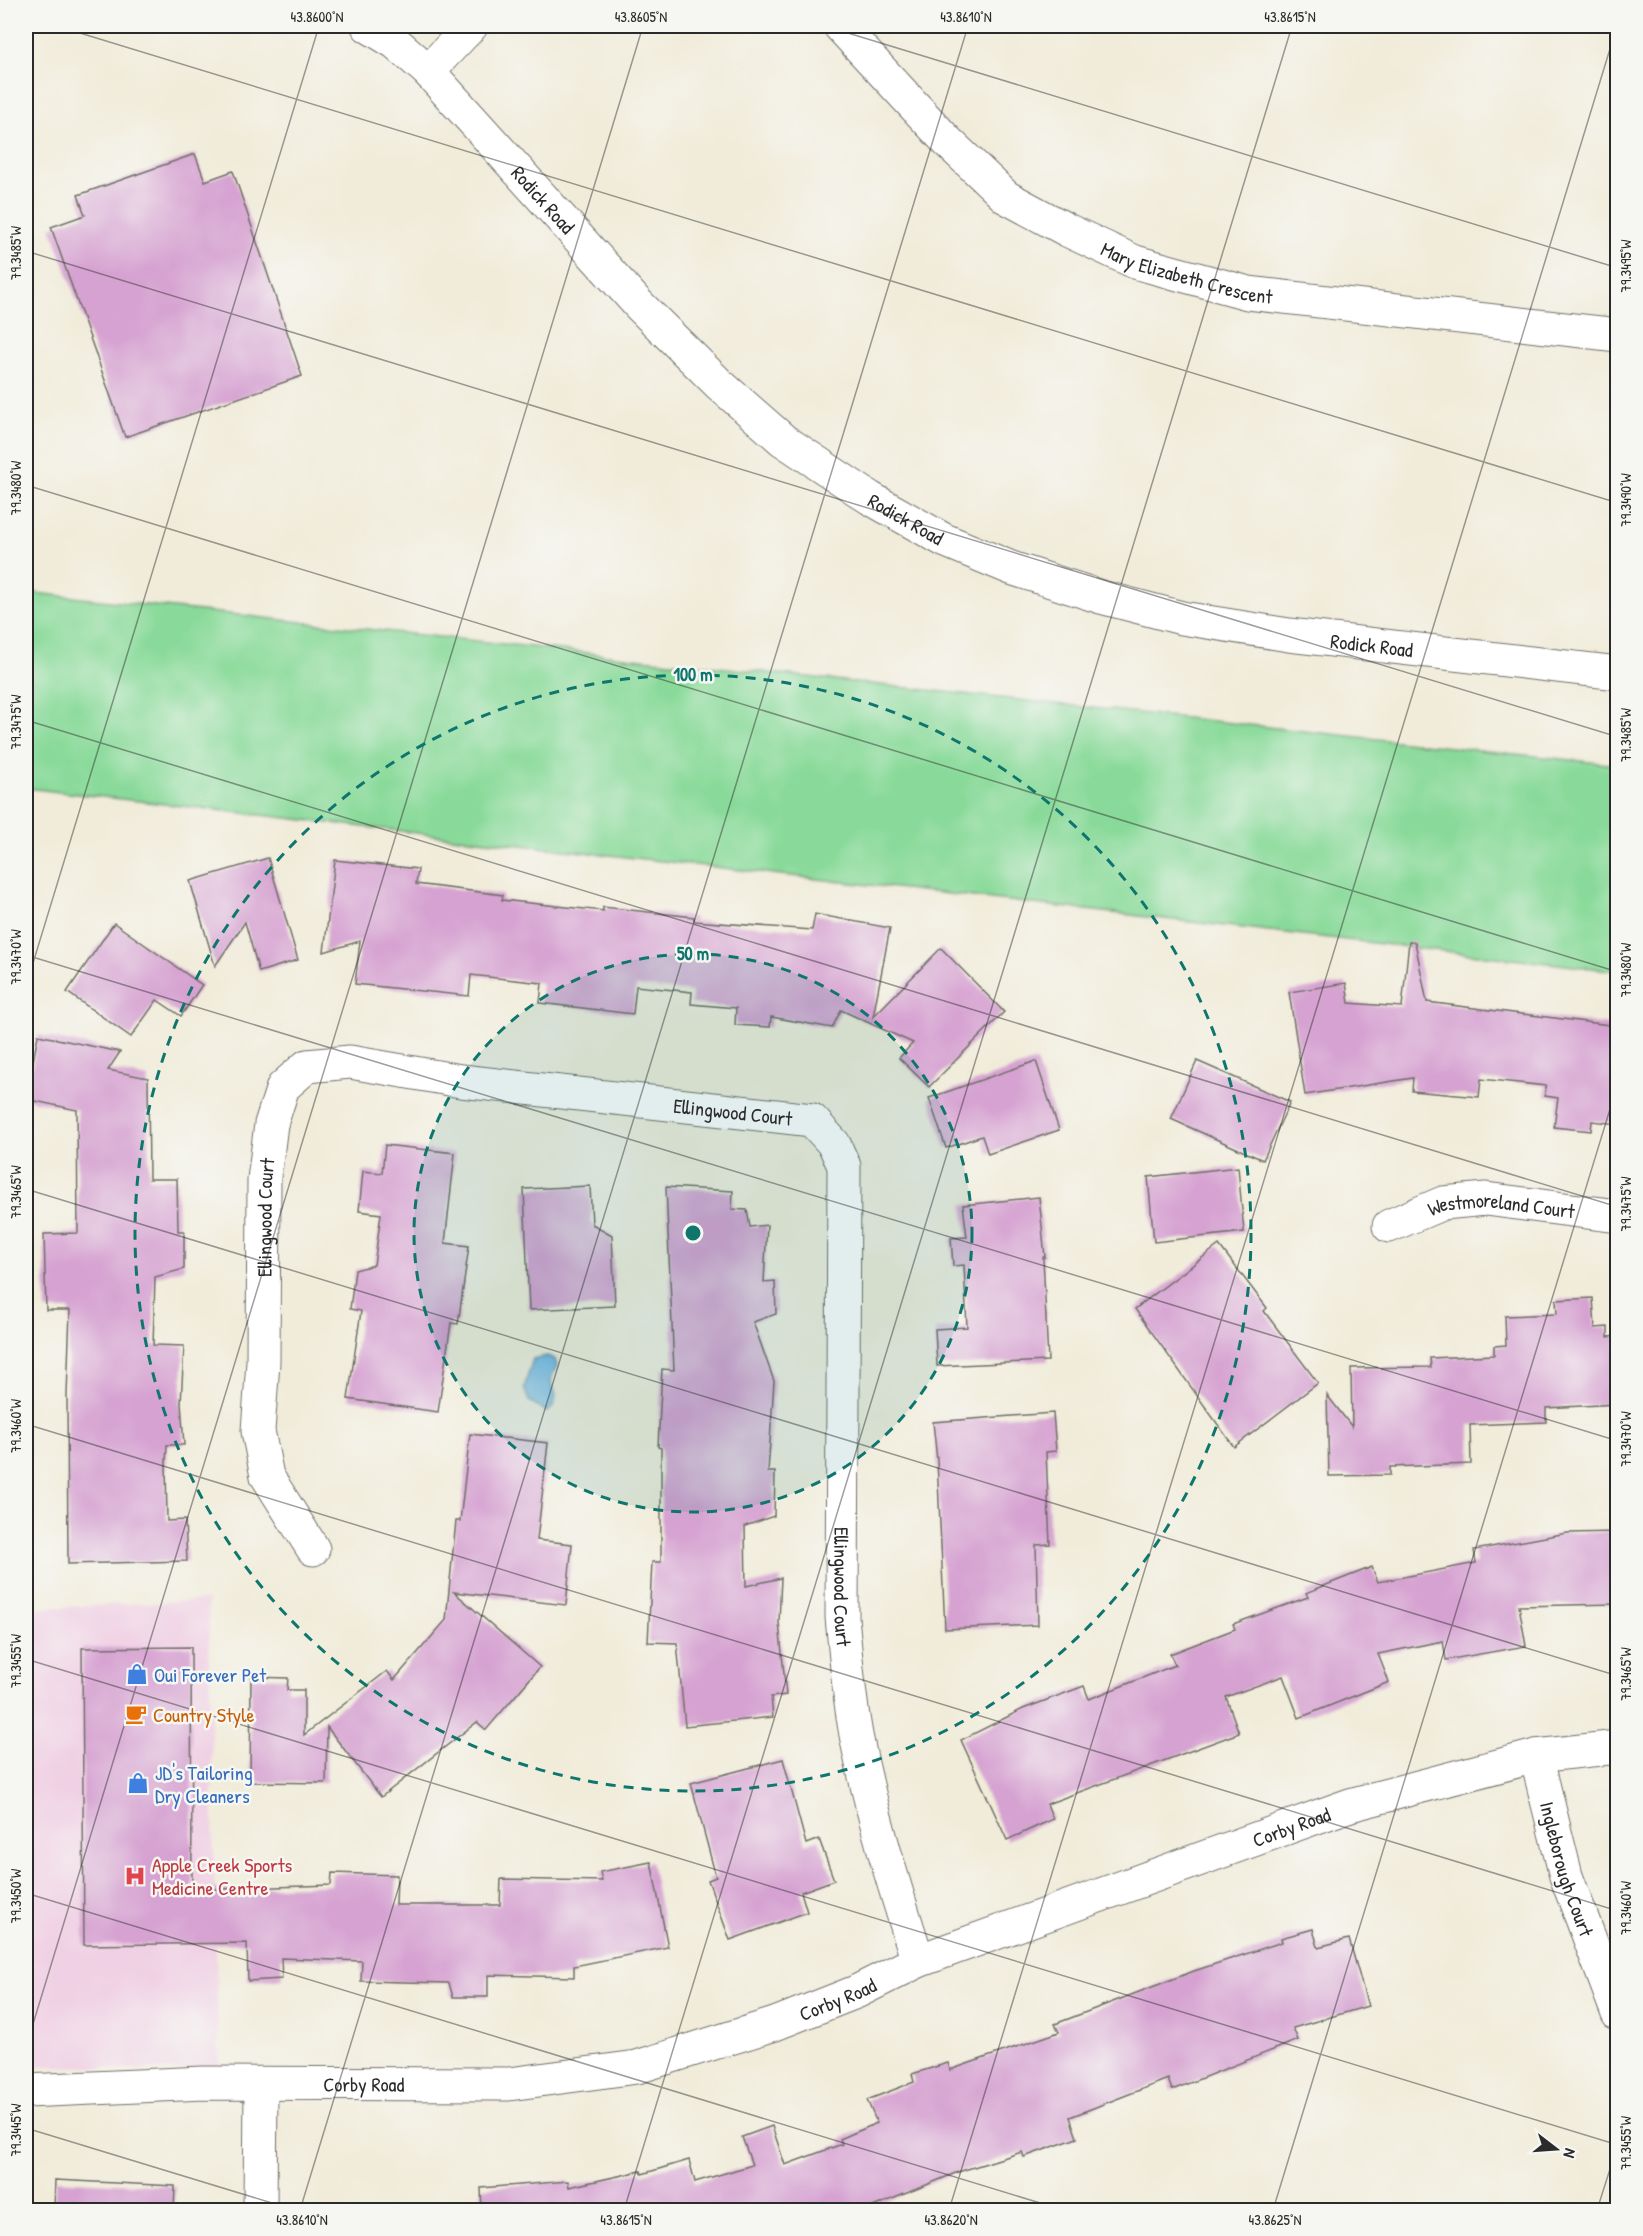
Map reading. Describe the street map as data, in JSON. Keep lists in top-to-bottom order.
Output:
{
  "streets": {
    "street": [
      "Rodick Road",
      "Mary Elizabeth Crescent",
      "Ellingwood Court",
      "Westmoreland Court",
      "Corby Road",
      "Ingleborough Court"
    ]
  },
  "crossings": [
    ["Ellingwood Court", "Corby Road"],
    ["Corby Road", "Ingleborough Court"]
  ],
  "places": {
    "shop": ["Oui Forever Pet", "JD's Tailoring Dry Cleaners"],
    "cafe": ["Country Style"],
    "hospital": ["Apple Creek Sports Medicine Centre"]
  },
  "north": "right",
  "coordinates": [
    "43.8600°N",
    "43.8605°N",
    "43.8610°N",
    "43.8615°N",
    "79.3485°W",
    "79.3495°W",
    "79.3480°W",
    "79.3490°W",
    "79.3475°W",
    "79.3470°W",
    "79.3465°W",
    "79.3460°W",
    "79.3455°W",
    "79.3450°W",
    "79.3445°W",
    "43.8620°N",
    "43.8625°N"
  ],
  "rings": ["100 m", "50 m"]
}
